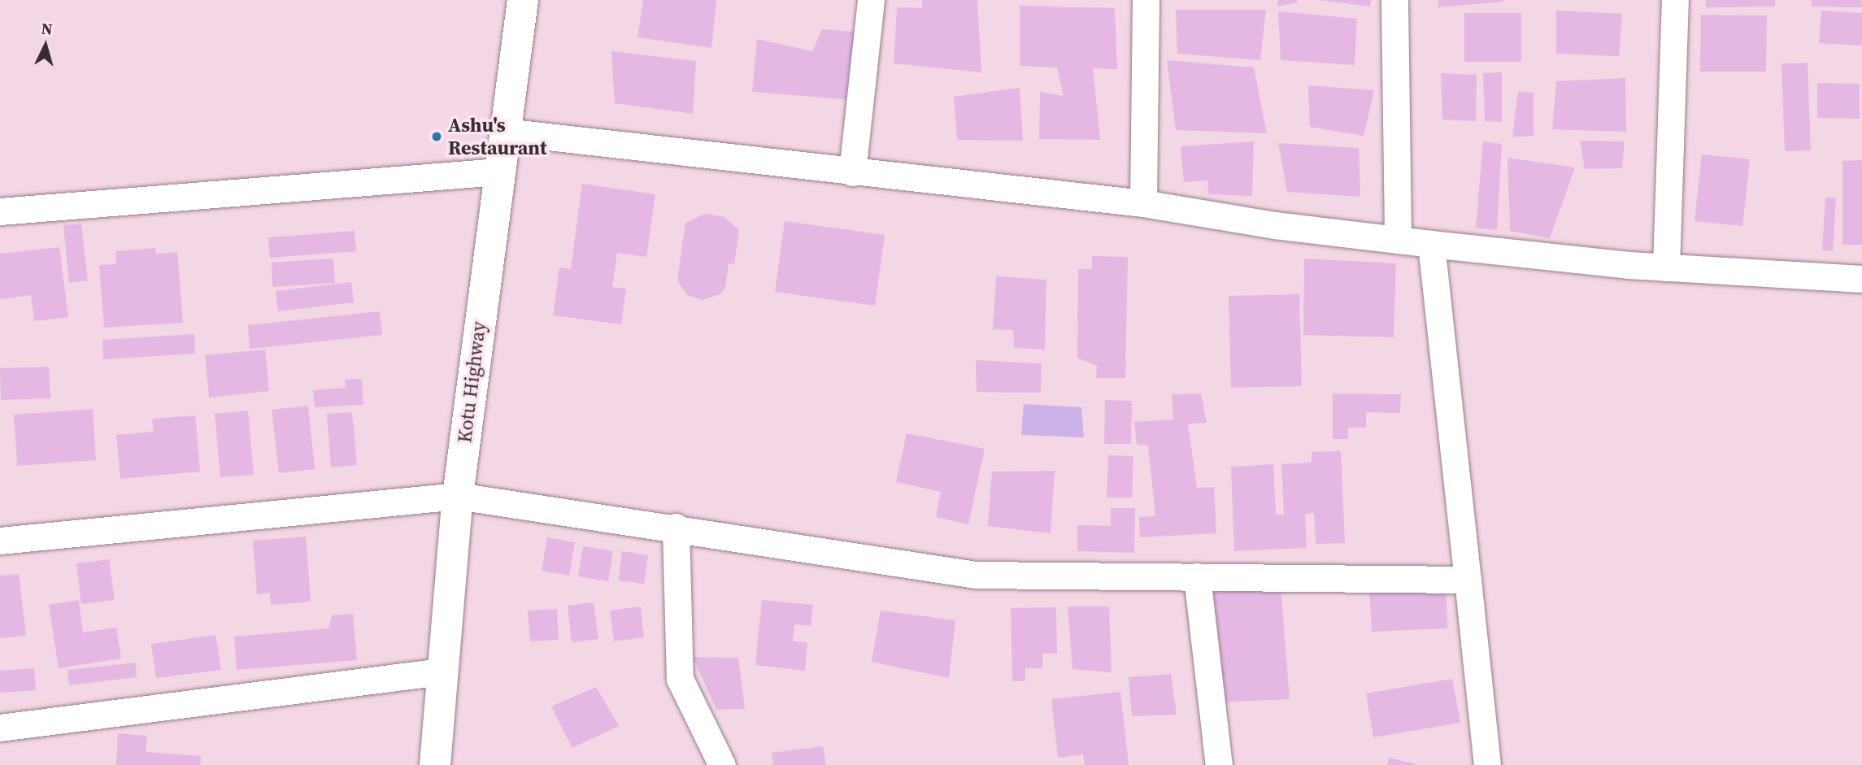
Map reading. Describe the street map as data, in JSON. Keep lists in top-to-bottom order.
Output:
{
  "streets": {
    "street": ["Kotu Highway"]
  },
  "places": ["Ashu's Restaurant"],
  "north": "top"
}
